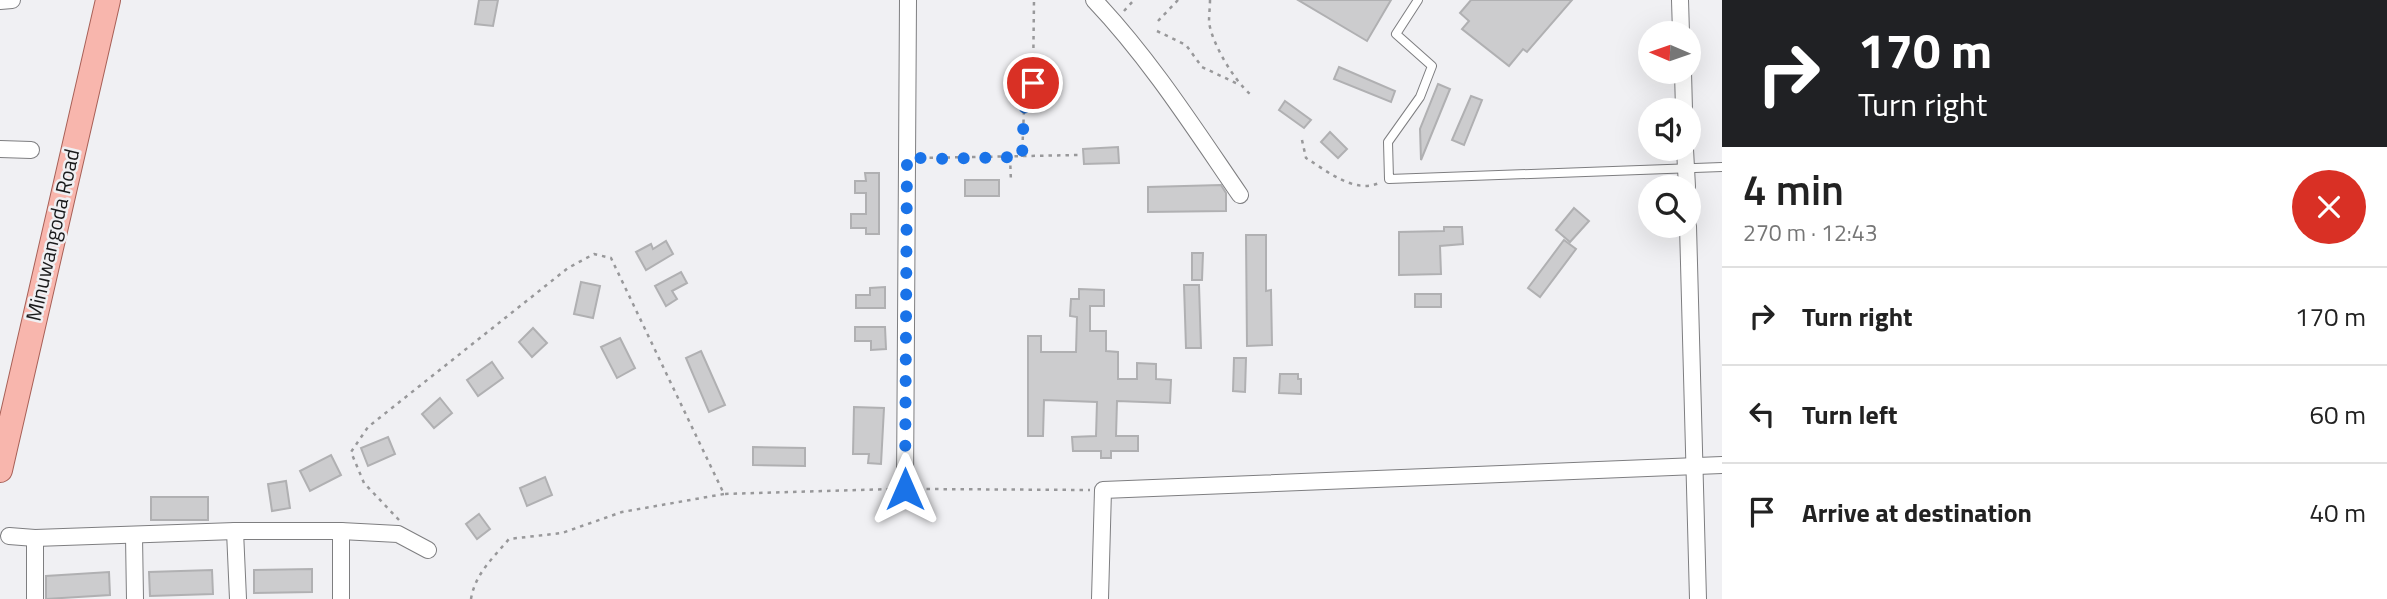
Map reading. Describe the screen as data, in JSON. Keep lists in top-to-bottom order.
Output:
{
  "streets": {
    "main road": ["Minuwangoda Road"]
  },
  "north": "left",
  "page": {
    "turn": ["170 m", "Turn right"],
    "heading": ["4 min", "270 m · 12:43"],
    "list": [
      {
        "name": "Turn right",
        "value": "170 m"
      },
      {
        "name": "Turn left",
        "value": "60 m"
      },
      {
        "name": "Arrive at destination",
        "value": "40 m"
      }
    ]
  }
}
